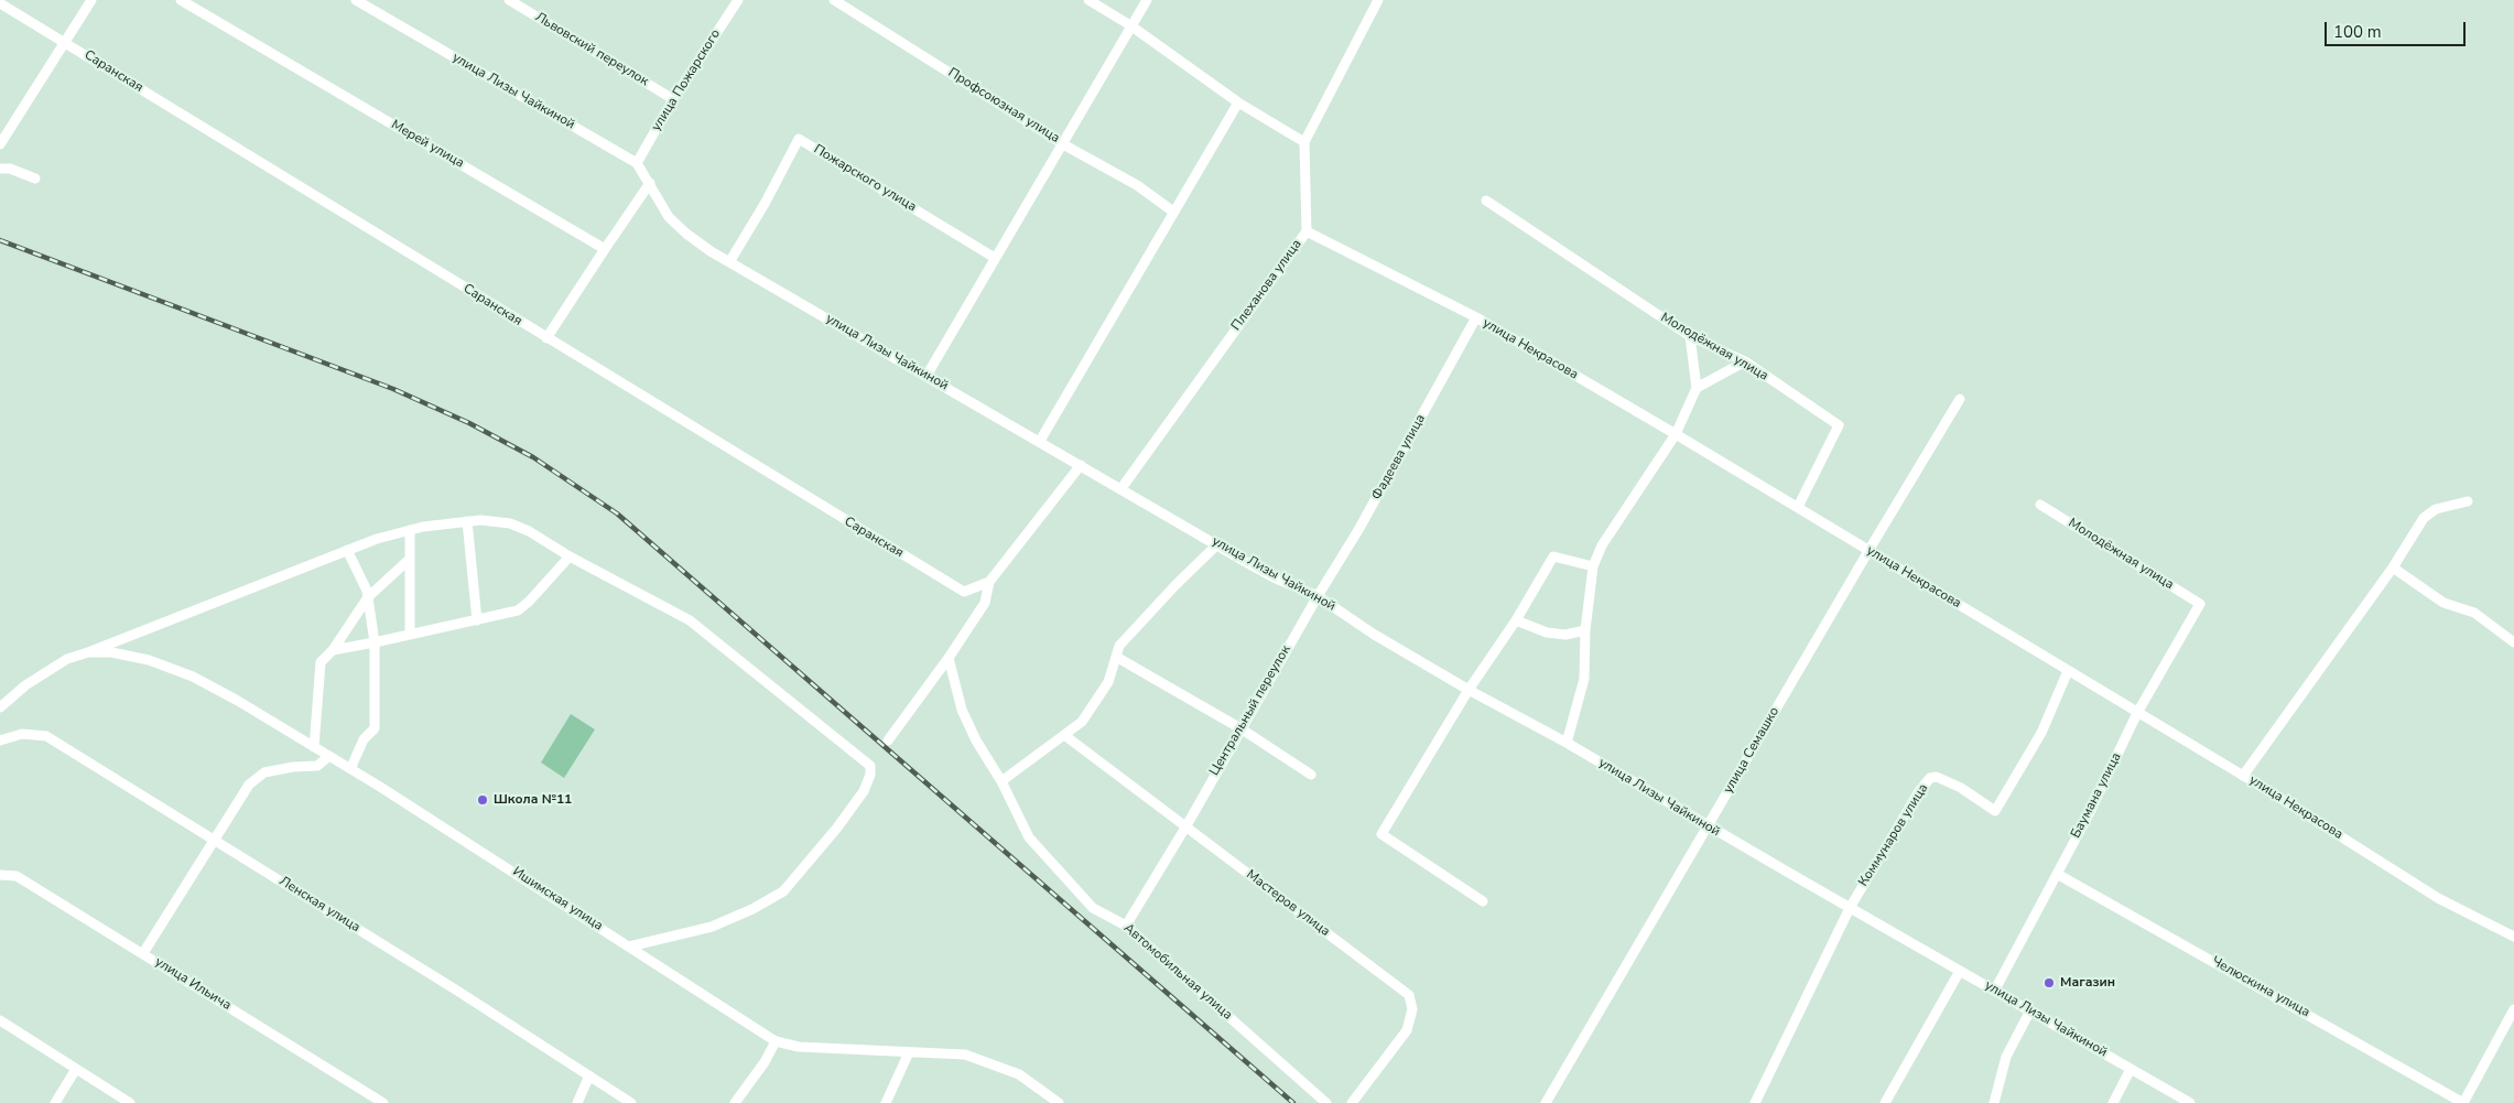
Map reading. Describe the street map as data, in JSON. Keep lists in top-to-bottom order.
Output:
{
  "streets": {
    "street": [
      "Львовский переулок",
      "Саранская",
      "улица Пожарского",
      "улица Лизы Чайкиной",
      "Профсоюзная улица",
      "Мерей улица",
      "Пожарского улица",
      "Плеханова улица",
      "Молодёжная улица",
      "улица Некрасова",
      "Фадеева улица",
      "Центральный переулок",
      "улица Семашко",
      "Баумана улица",
      "Коммунаров улица",
      "Ишимская улица",
      "Мастеров улица",
      "Ленская улица",
      "Автомобильная улица",
      "улица Ильича",
      "Челюскина улица"
    ]
  },
  "crossings": [
    ["Львовский переулок", "улица Пожарского"],
    ["улица Пожарского", "улица Лизы Чайкиной"],
    ["улица Лизы Чайкиной", "Пожарского улица"],
    ["улица Лизы Чайкиной", "Плеханова улица"],
    ["улица Лизы Чайкиной", "Фадеева улица"],
    ["улица Лизы Чайкиной", "Центральный переулок"],
    ["улица Лизы Чайкиной", "улица Семашко"],
    ["улица Лизы Чайкиной", "Баумана улица"],
    ["улица Лизы Чайкиной", "Коммунаров улица"],
    ["Плеханова улица", "улица Некрасова"],
    ["Молодёжная улица", "улица Некрасова"],
    ["Молодёжная улица", "Баумана улица"],
    ["улица Некрасова", "Фадеева улица"],
    ["улица Некрасова", "улица Семашко"],
    ["улица Некрасова", "Баумана улица"],
    ["улица Некрасова", "Коммунаров улица"],
    ["Фадеева улица", "Центральный переулок"],
    ["Центральный переулок", "Мастеров улица"],
    ["Центральный переулок", "Автомобильная улица"],
    ["Баумана улица", "Челюскина улица"]
  ],
  "places": ["Школа №11", "Магазин"],
  "scale_bar": "100 m"
}
